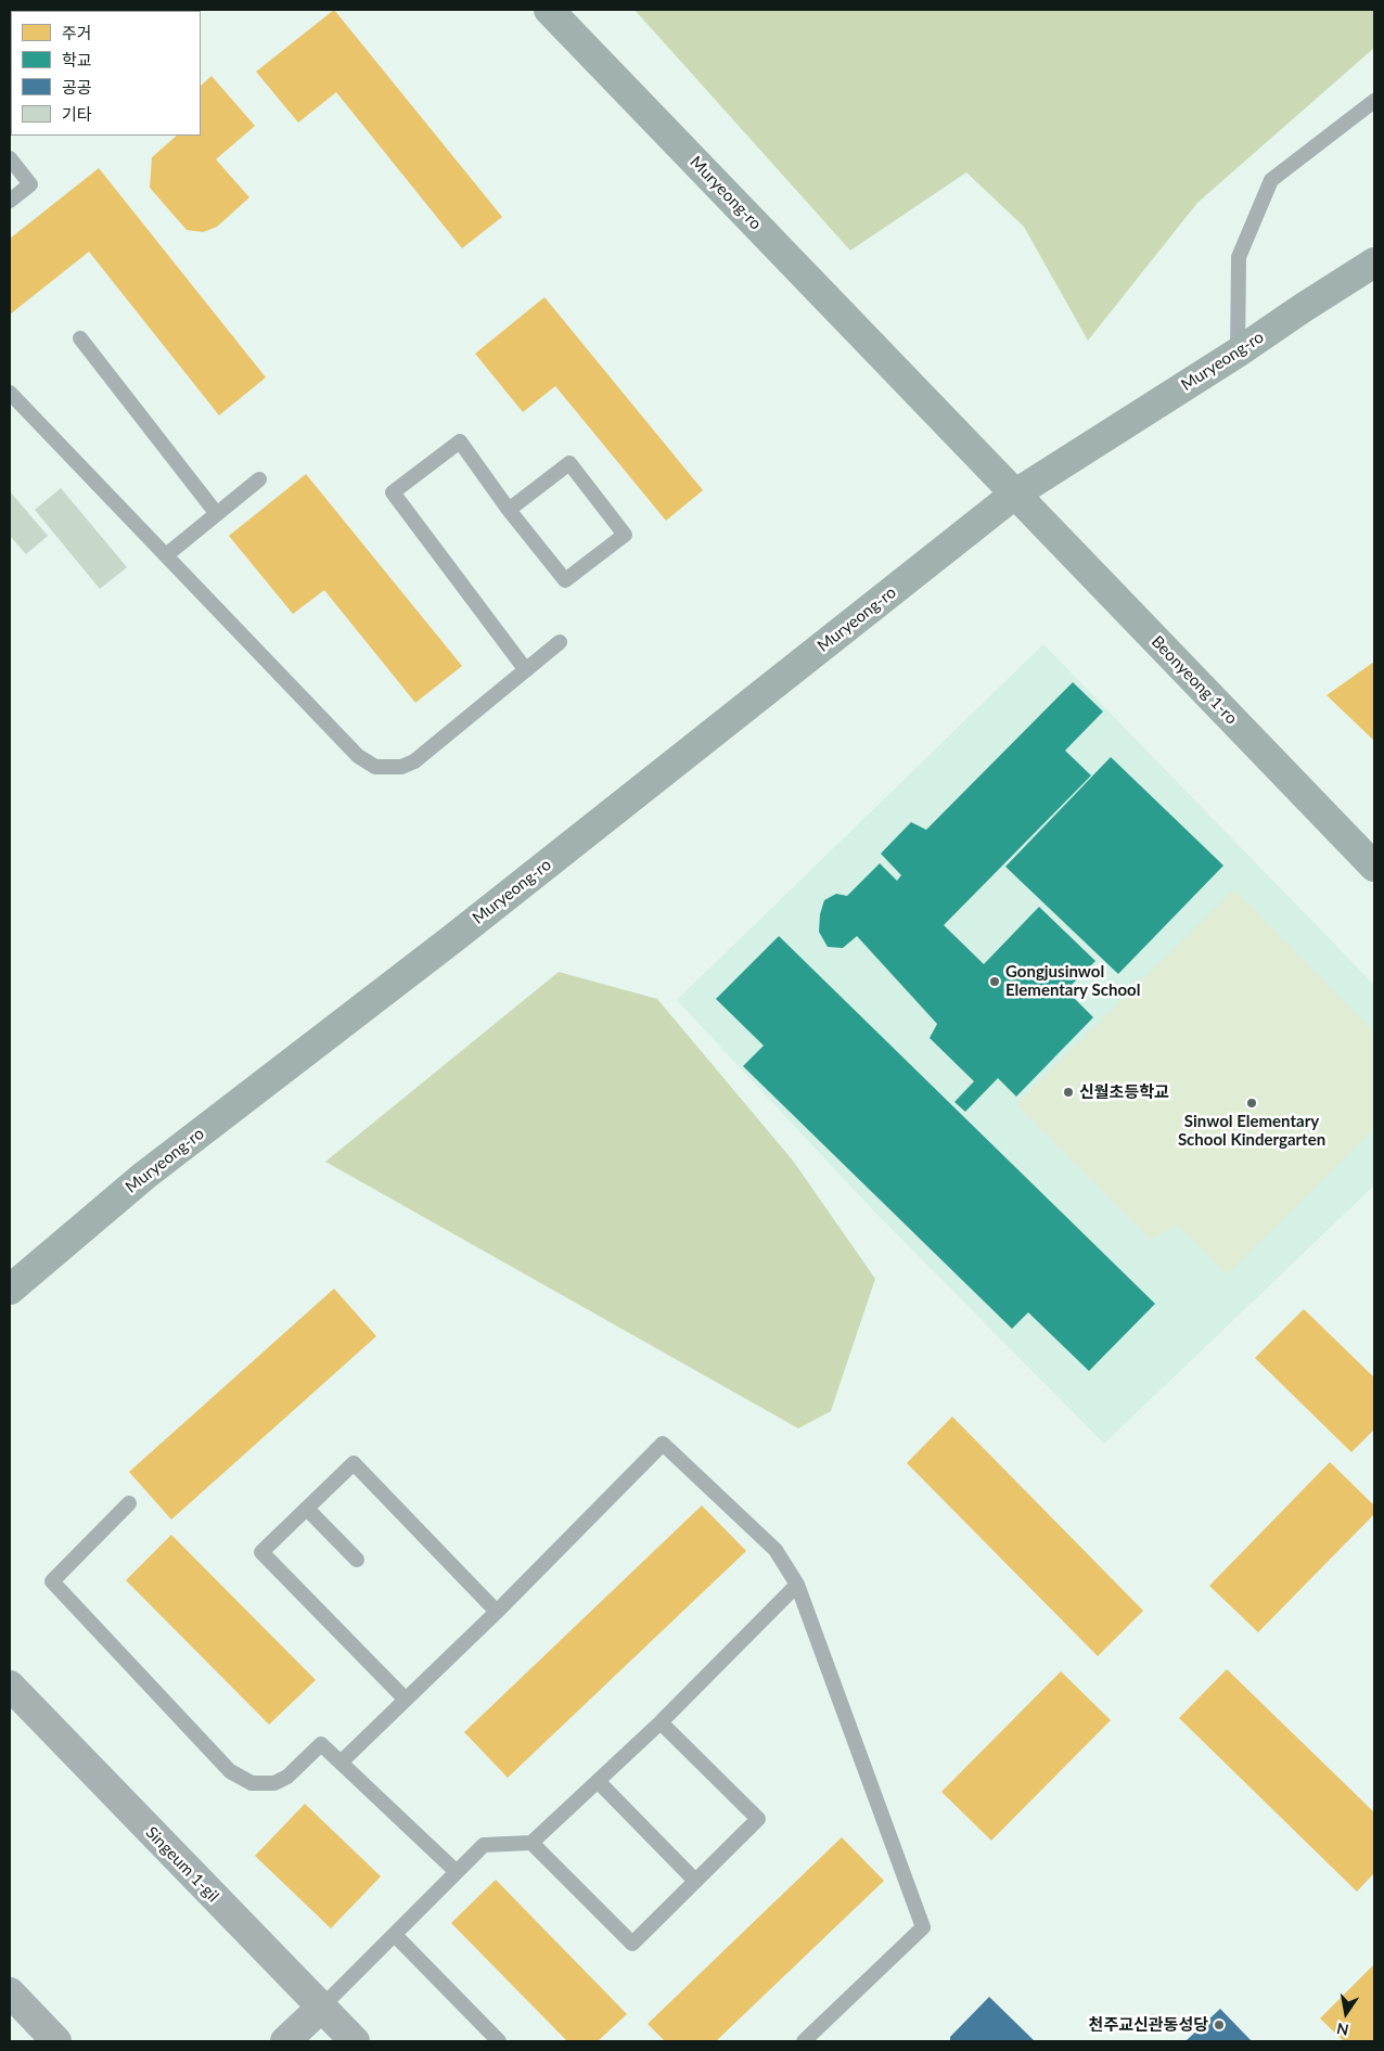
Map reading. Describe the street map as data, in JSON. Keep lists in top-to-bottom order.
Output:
{
  "streets": {
    "main road": ["Muryeong-ro", "Beonyeong 1-ro"],
    "street": ["Singeum 1-gil"]
  },
  "crossings": [
    ["Muryeong-ro", "Beonyeong 1-ro"]
  ],
  "places": [
    "Gongjusinwol Elementary School",
    "신월초등학교",
    "Sinwol Elementary School Kindergarten",
    "천주교신관동성당"
  ],
  "legend": [
    "주거",
    "학교",
    "공공",
    "기타"
  ],
  "north": "bottom"
}
